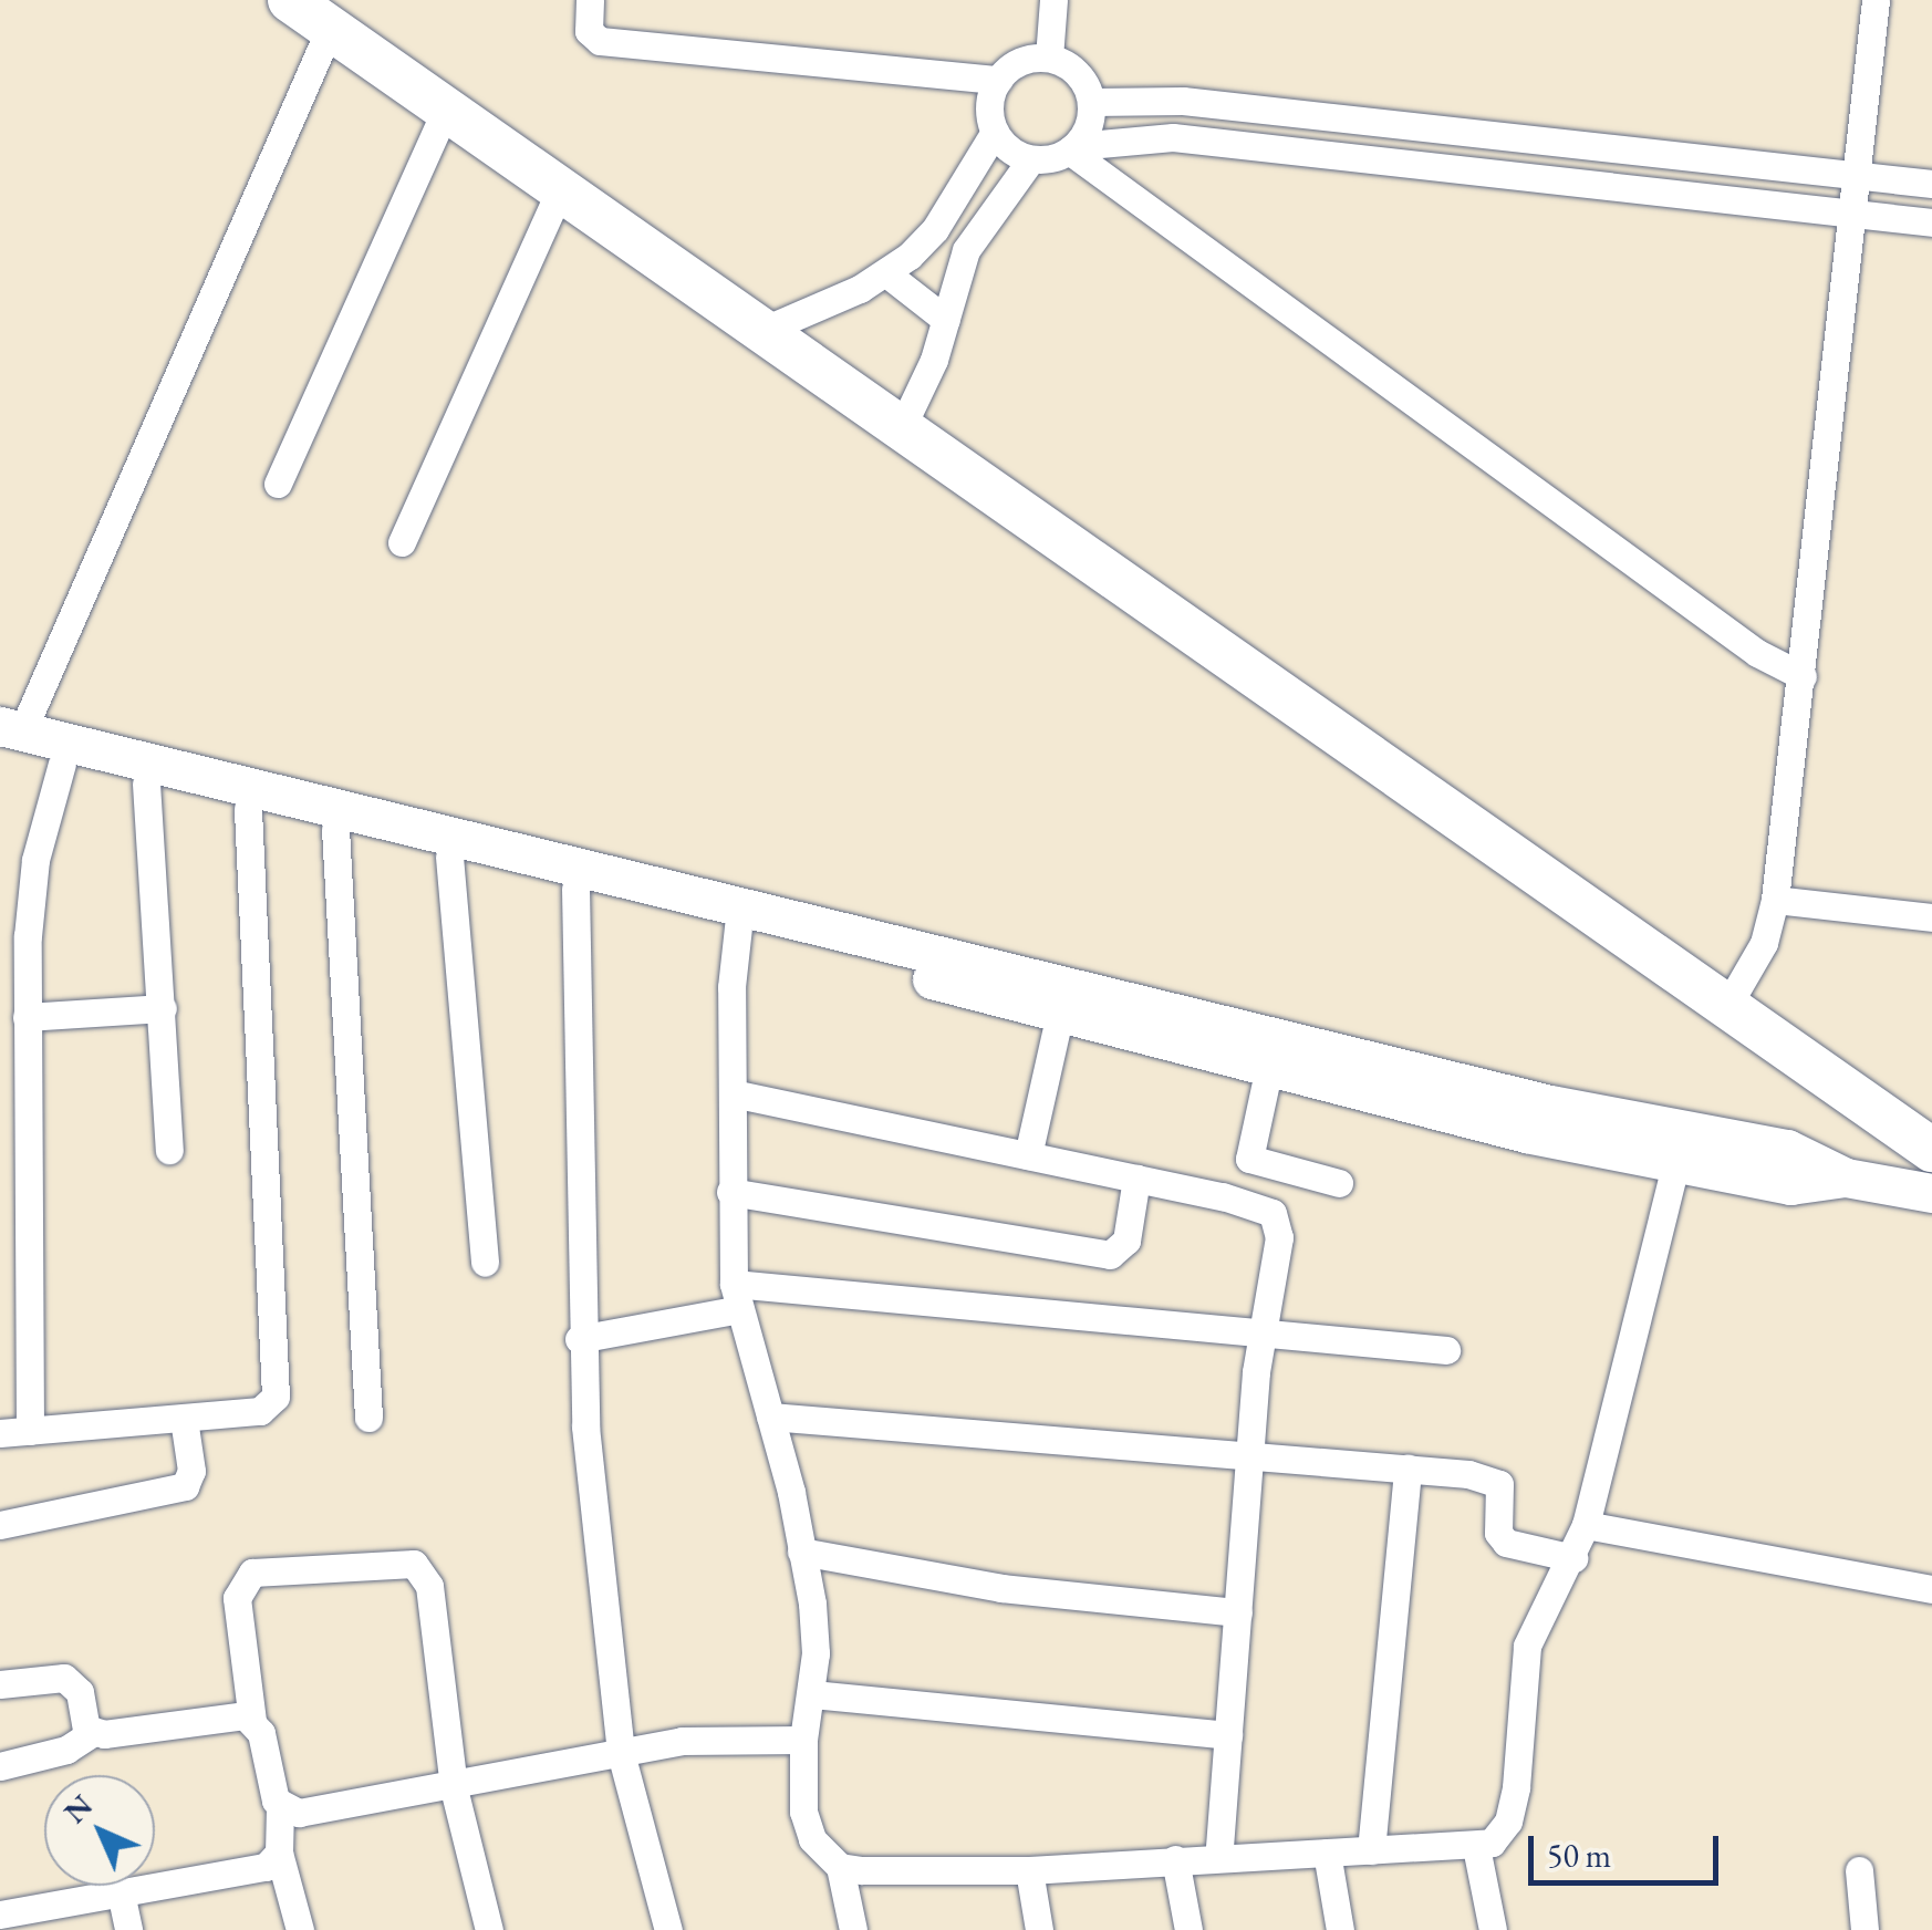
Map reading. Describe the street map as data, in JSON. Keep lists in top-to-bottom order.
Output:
{
  "scale_bar": "50 m",
  "north": "top left"
}
